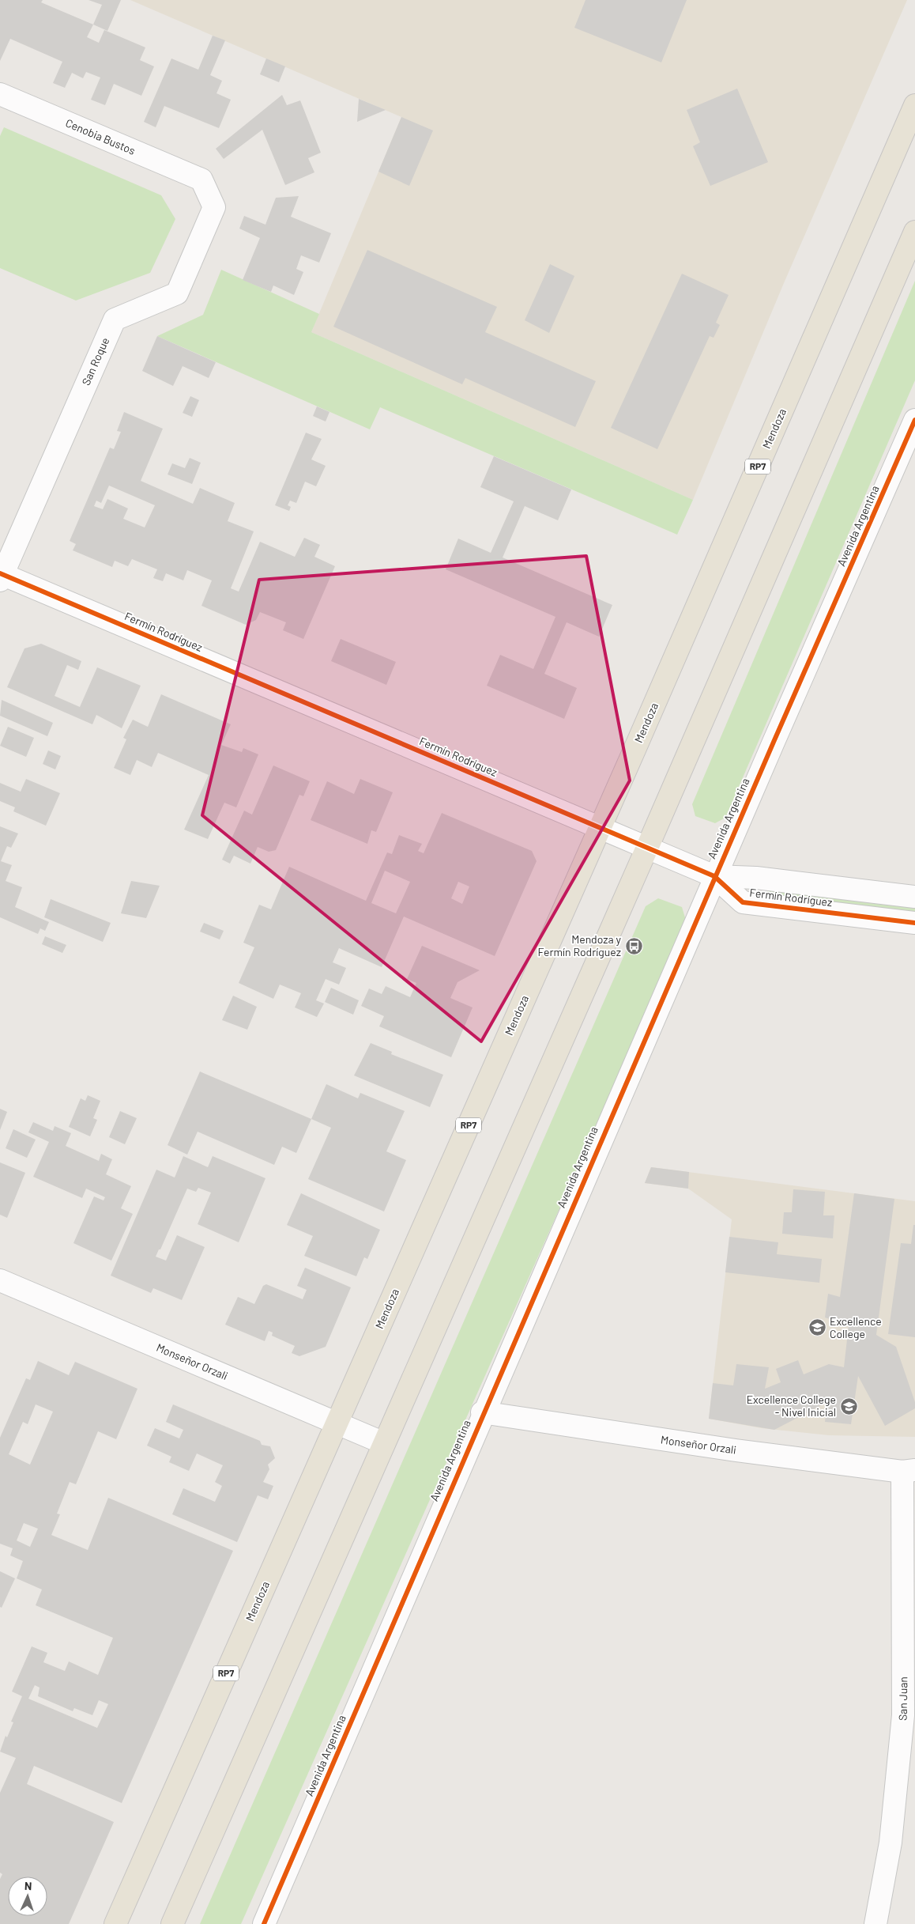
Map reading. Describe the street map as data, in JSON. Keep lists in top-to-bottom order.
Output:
{
  "streets": {
    "main road": ["Mendoza", "RP7"],
    "street": [
      "Cenobia Bustos",
      "San Roque",
      "Avenida Argentina",
      "Fermín Rodríguez",
      "Monseñor Orzali",
      "San Juan"
    ]
  },
  "crossings": [
    ["Cenobia Bustos", "San Roque"],
    ["San Roque", "Fermín Rodríguez"],
    ["Mendoza", "Fermín Rodríguez"],
    ["Mendoza", "Monseñor Orzali"],
    ["Avenida Argentina", "Fermín Rodríguez"],
    ["Avenida Argentina", "Monseñor Orzali"],
    ["Monseñor Orzali", "San Juan"]
  ],
  "places": {
    "bus stop": ["Mendoza y Fermín Rodríguez"],
    "school or university": ["Excellence College", "Excellence College - Nivel Inicial"]
  },
  "north": "top"
}
